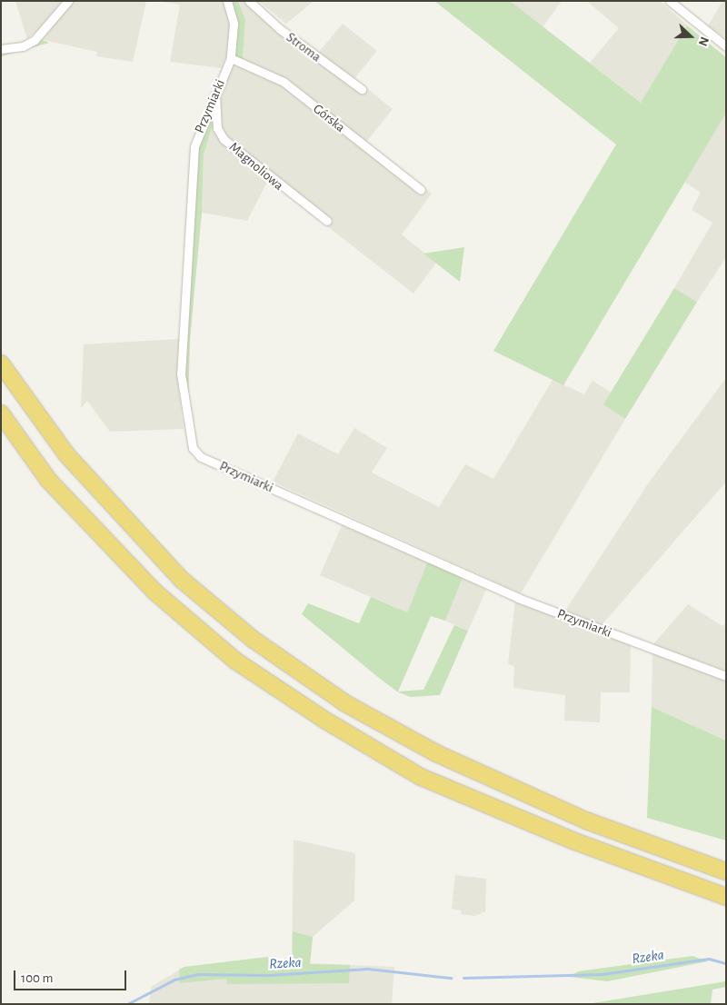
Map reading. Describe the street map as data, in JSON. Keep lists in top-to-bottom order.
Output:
{
  "streets": {
    "street": [
      "Stroma",
      "Przymiarki",
      "Górska",
      "Magnoliowa"
    ]
  },
  "crossings": [
    ["Przymiarki", "Górska"],
    ["Przymiarki", "Magnoliowa"]
  ],
  "water": ["Rzeka"],
  "scale_bar": "100 m",
  "north": "right"
}
